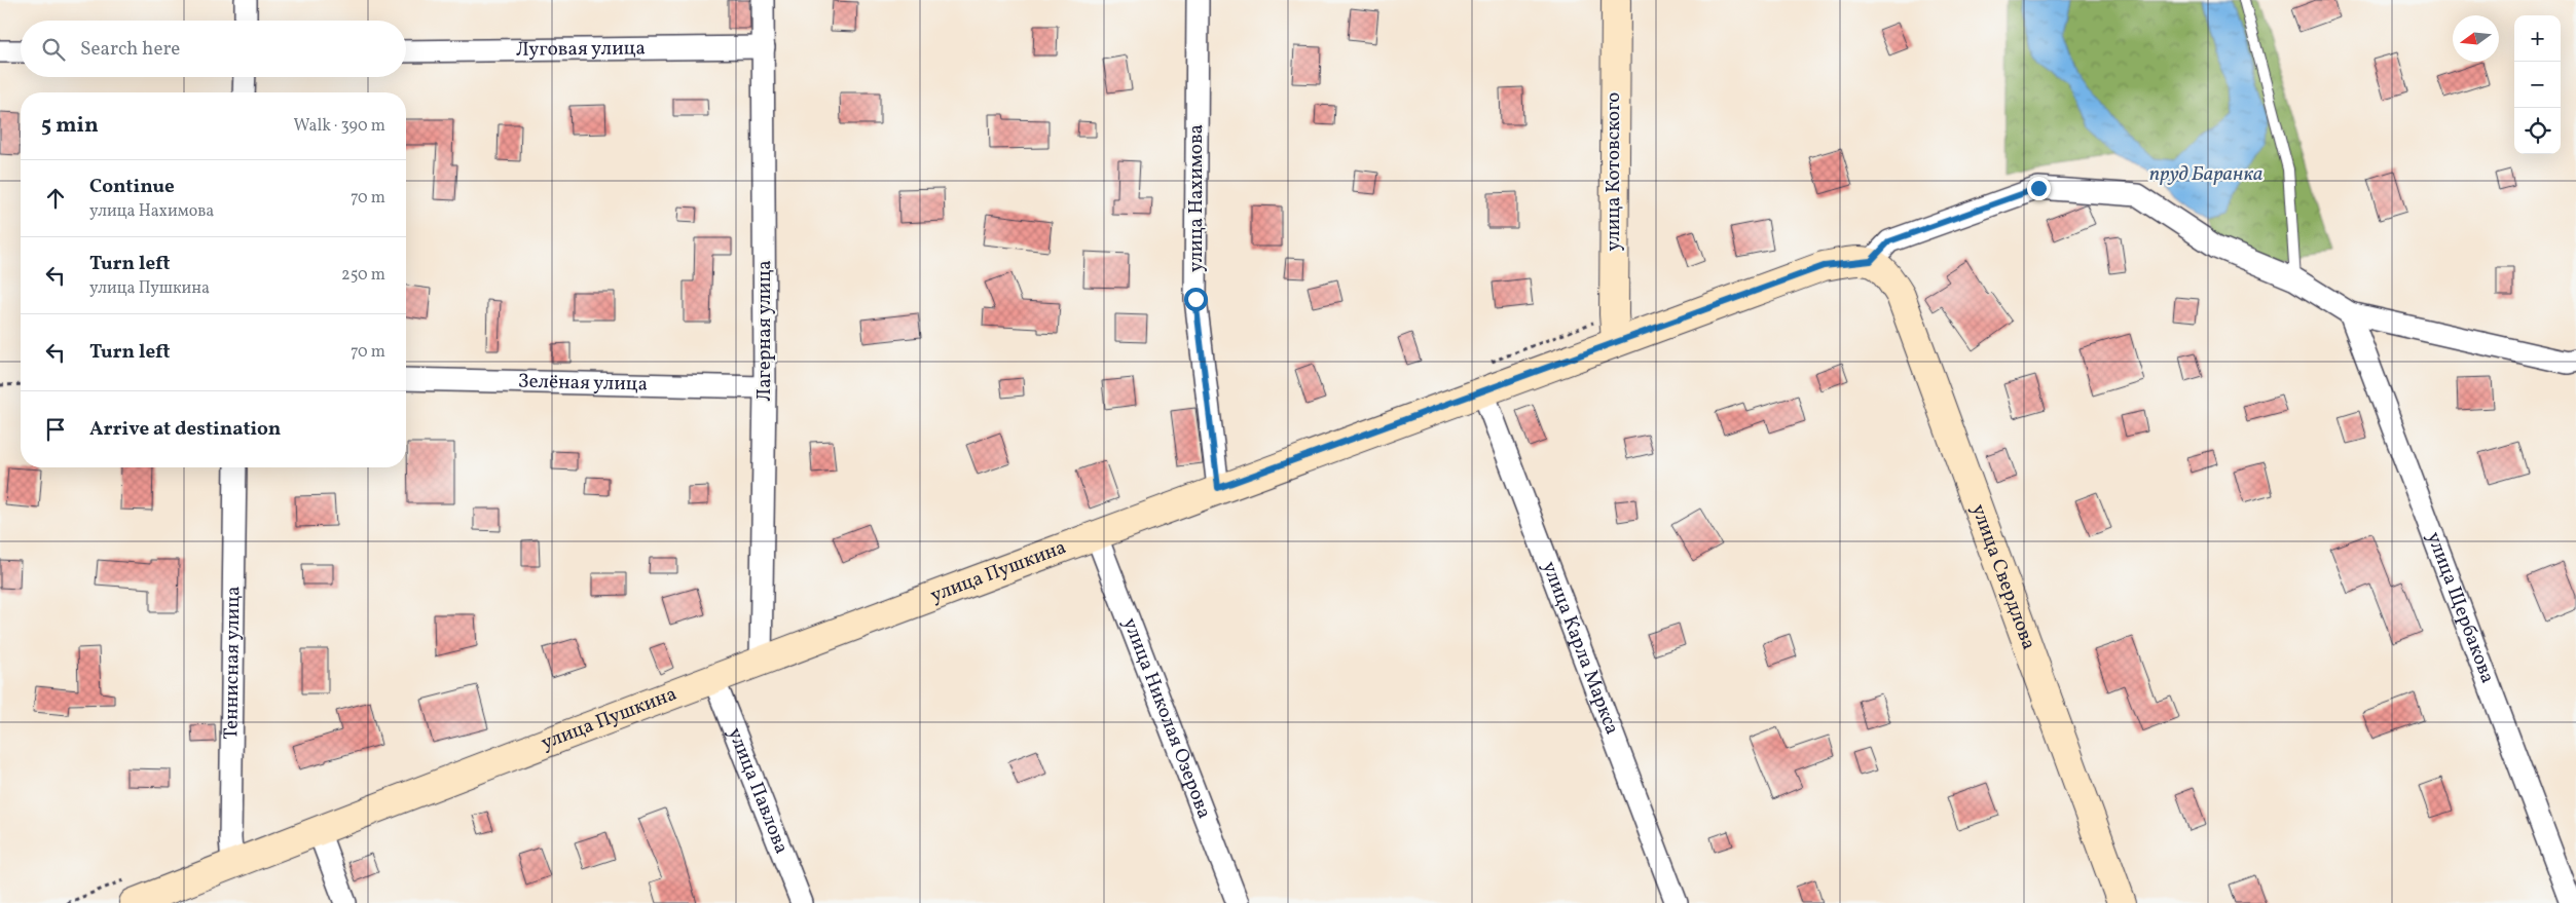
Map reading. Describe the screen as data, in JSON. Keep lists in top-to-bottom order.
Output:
{
  "streets": {
    "main road": ["улица Котовского", "улица Пушкина", "улица Свердлова"],
    "street": [
      "Луговая улица",
      "улица Нахимова",
      "Лагерная улица",
      "Зелёная улица",
      "улица Щербакова",
      "улица Карла Маркса",
      "Теннисная улица",
      "улица Николая Озерова",
      "улица Павлова"
    ]
  },
  "crossings": [
    ["Луговая улица", "Лагерная улица"],
    ["улица Котовского", "улица Пушкина"],
    ["улица Нахимова", "улица Пушкина"],
    ["Лагерная улица", "Зелёная улица"],
    ["Лагерная улица", "улица Пушкина"],
    ["улица Пушкина", "улица Свердлова"],
    ["улица Пушкина", "улица Карла Маркса"],
    ["улица Пушкина", "Теннисная улица"],
    ["улица Пушкина", "улица Николая Озерова"],
    ["улица Пушкина", "улица Павлова"]
  ],
  "water": ["пруд Баранка"],
  "north": "left",
  "page": {
    "map_buttons": ["+", "−"],
    "search": "Search here",
    "heading": ["5 min", "Walk · 390 m"],
    "list": [
      ["Continue", "улица Нахимова", "70 m"],
      ["Turn left", "улица Пушкина", "250 m"],
      ["Turn left", "70 m"],
      "Arrive at destination"
    ]
  }
}
